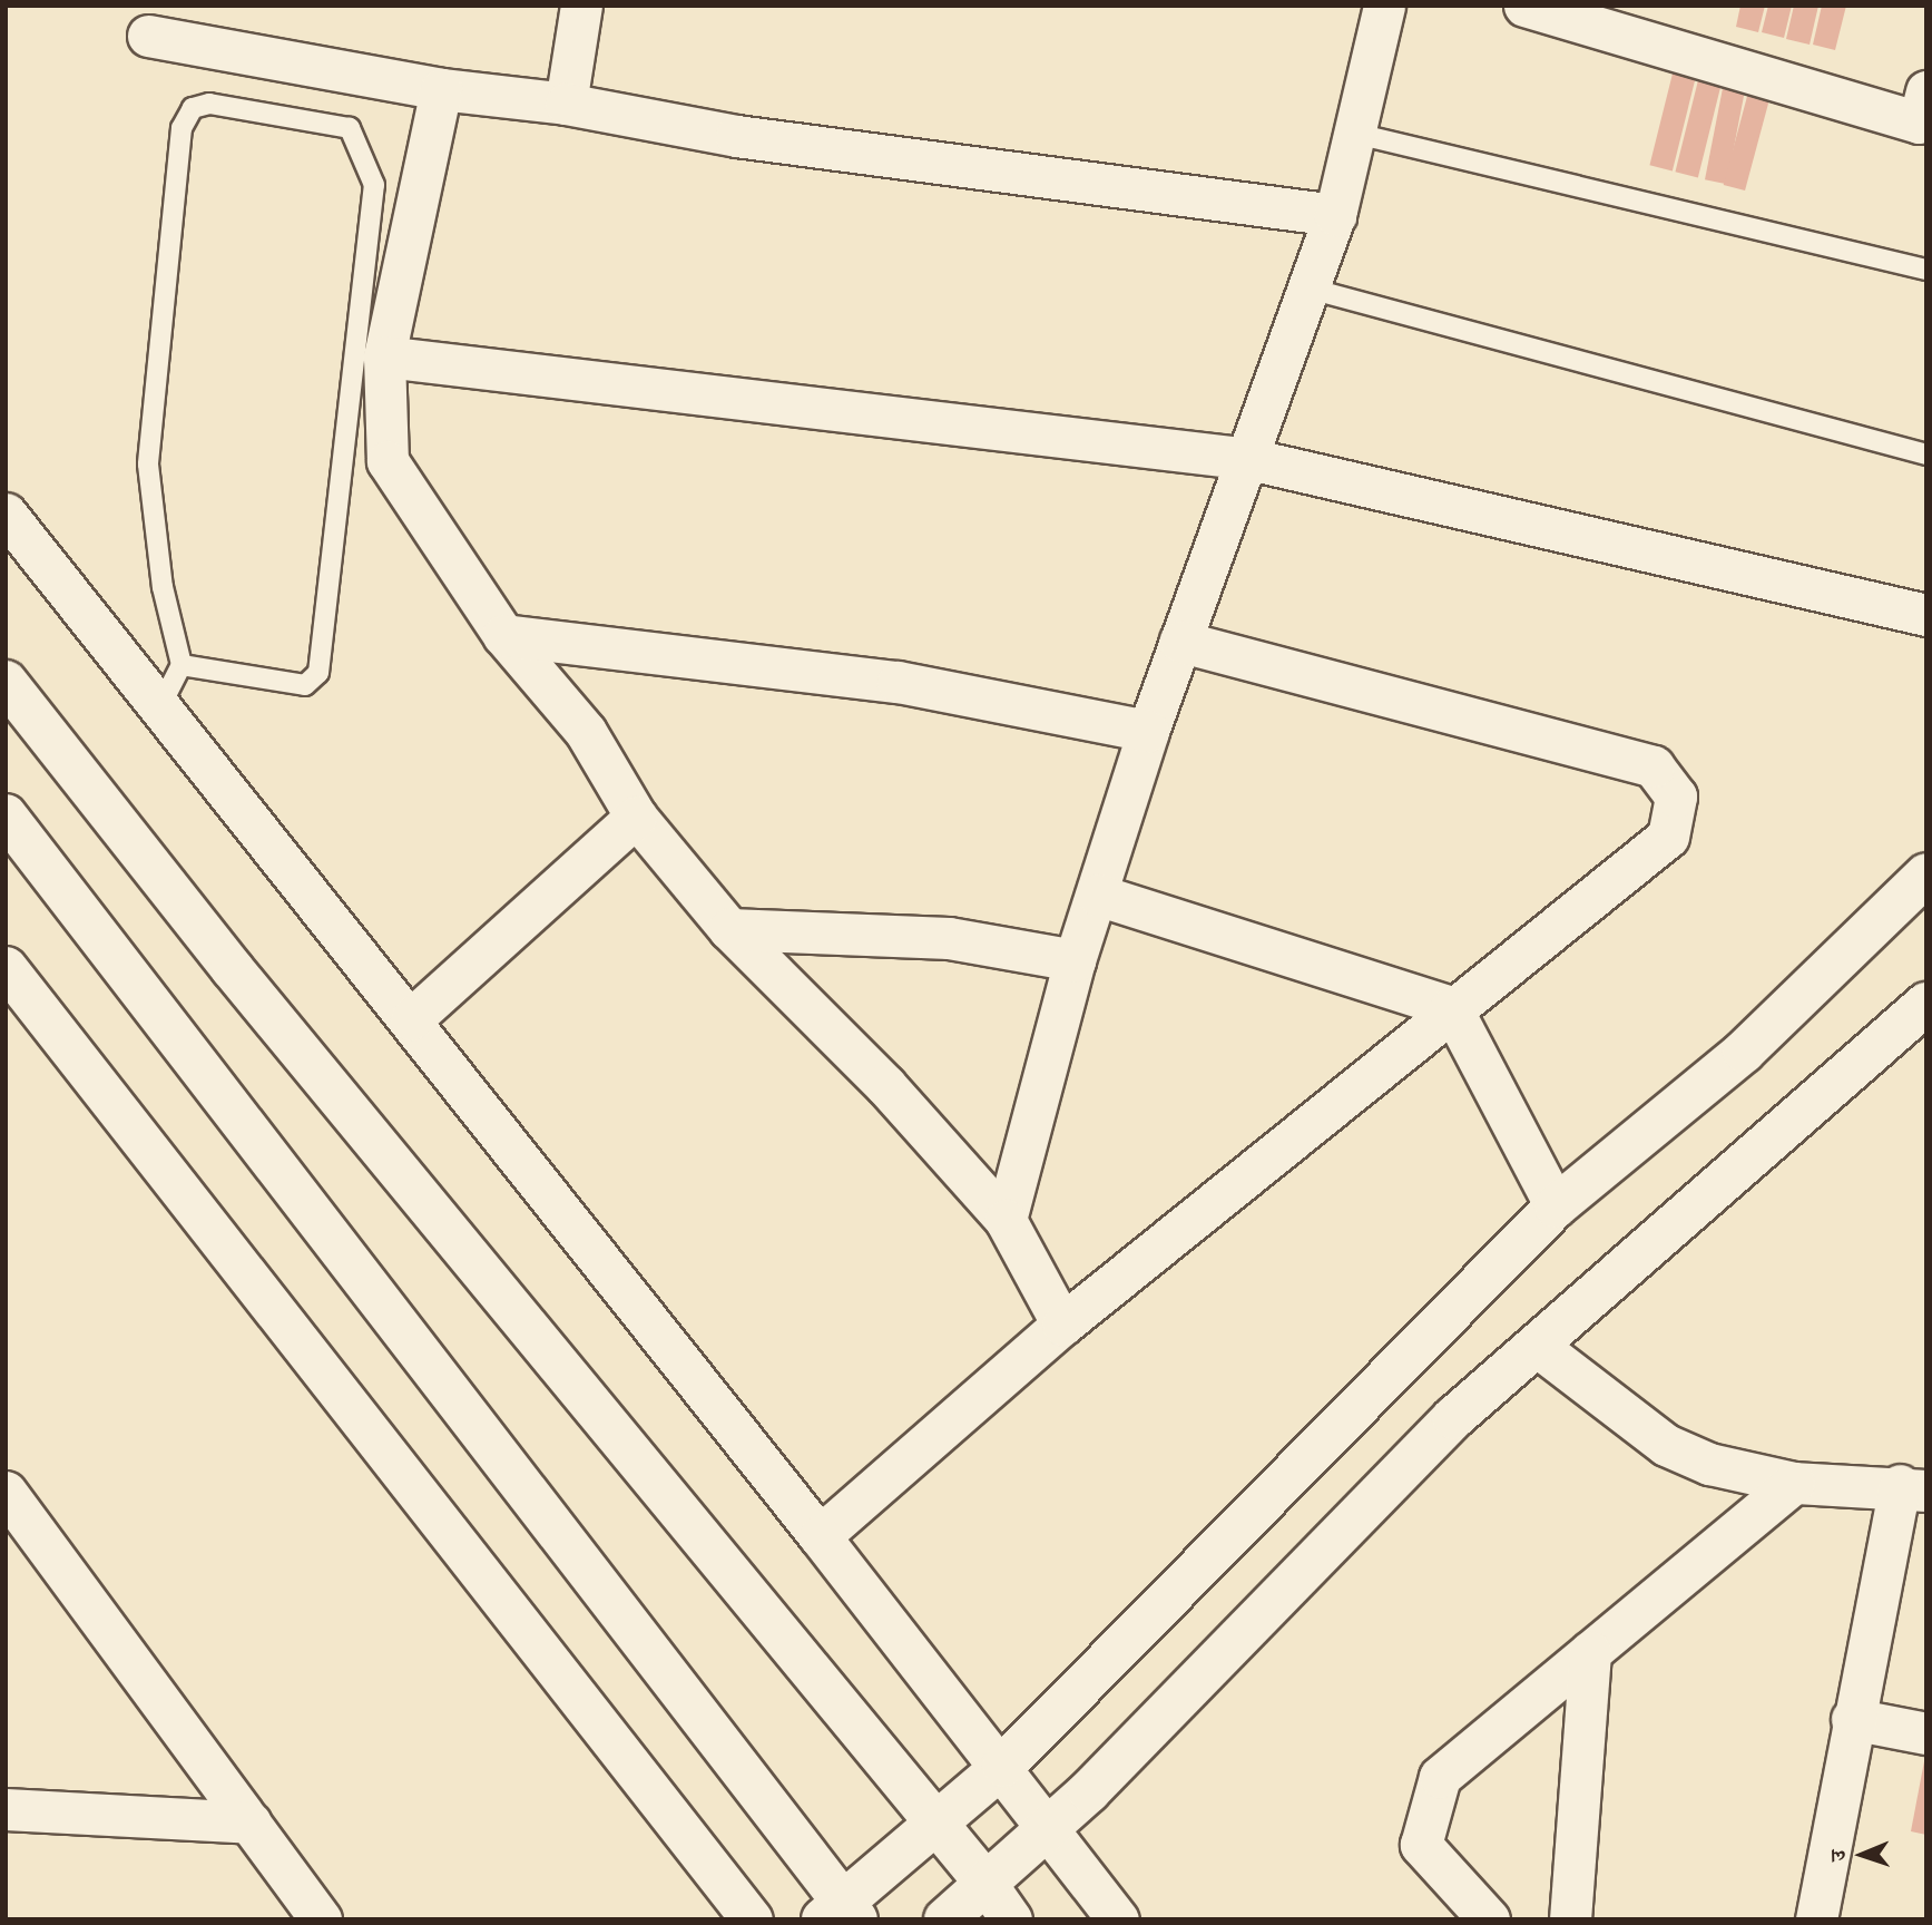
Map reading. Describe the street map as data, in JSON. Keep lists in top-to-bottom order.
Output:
{
  "north": "left"
}
